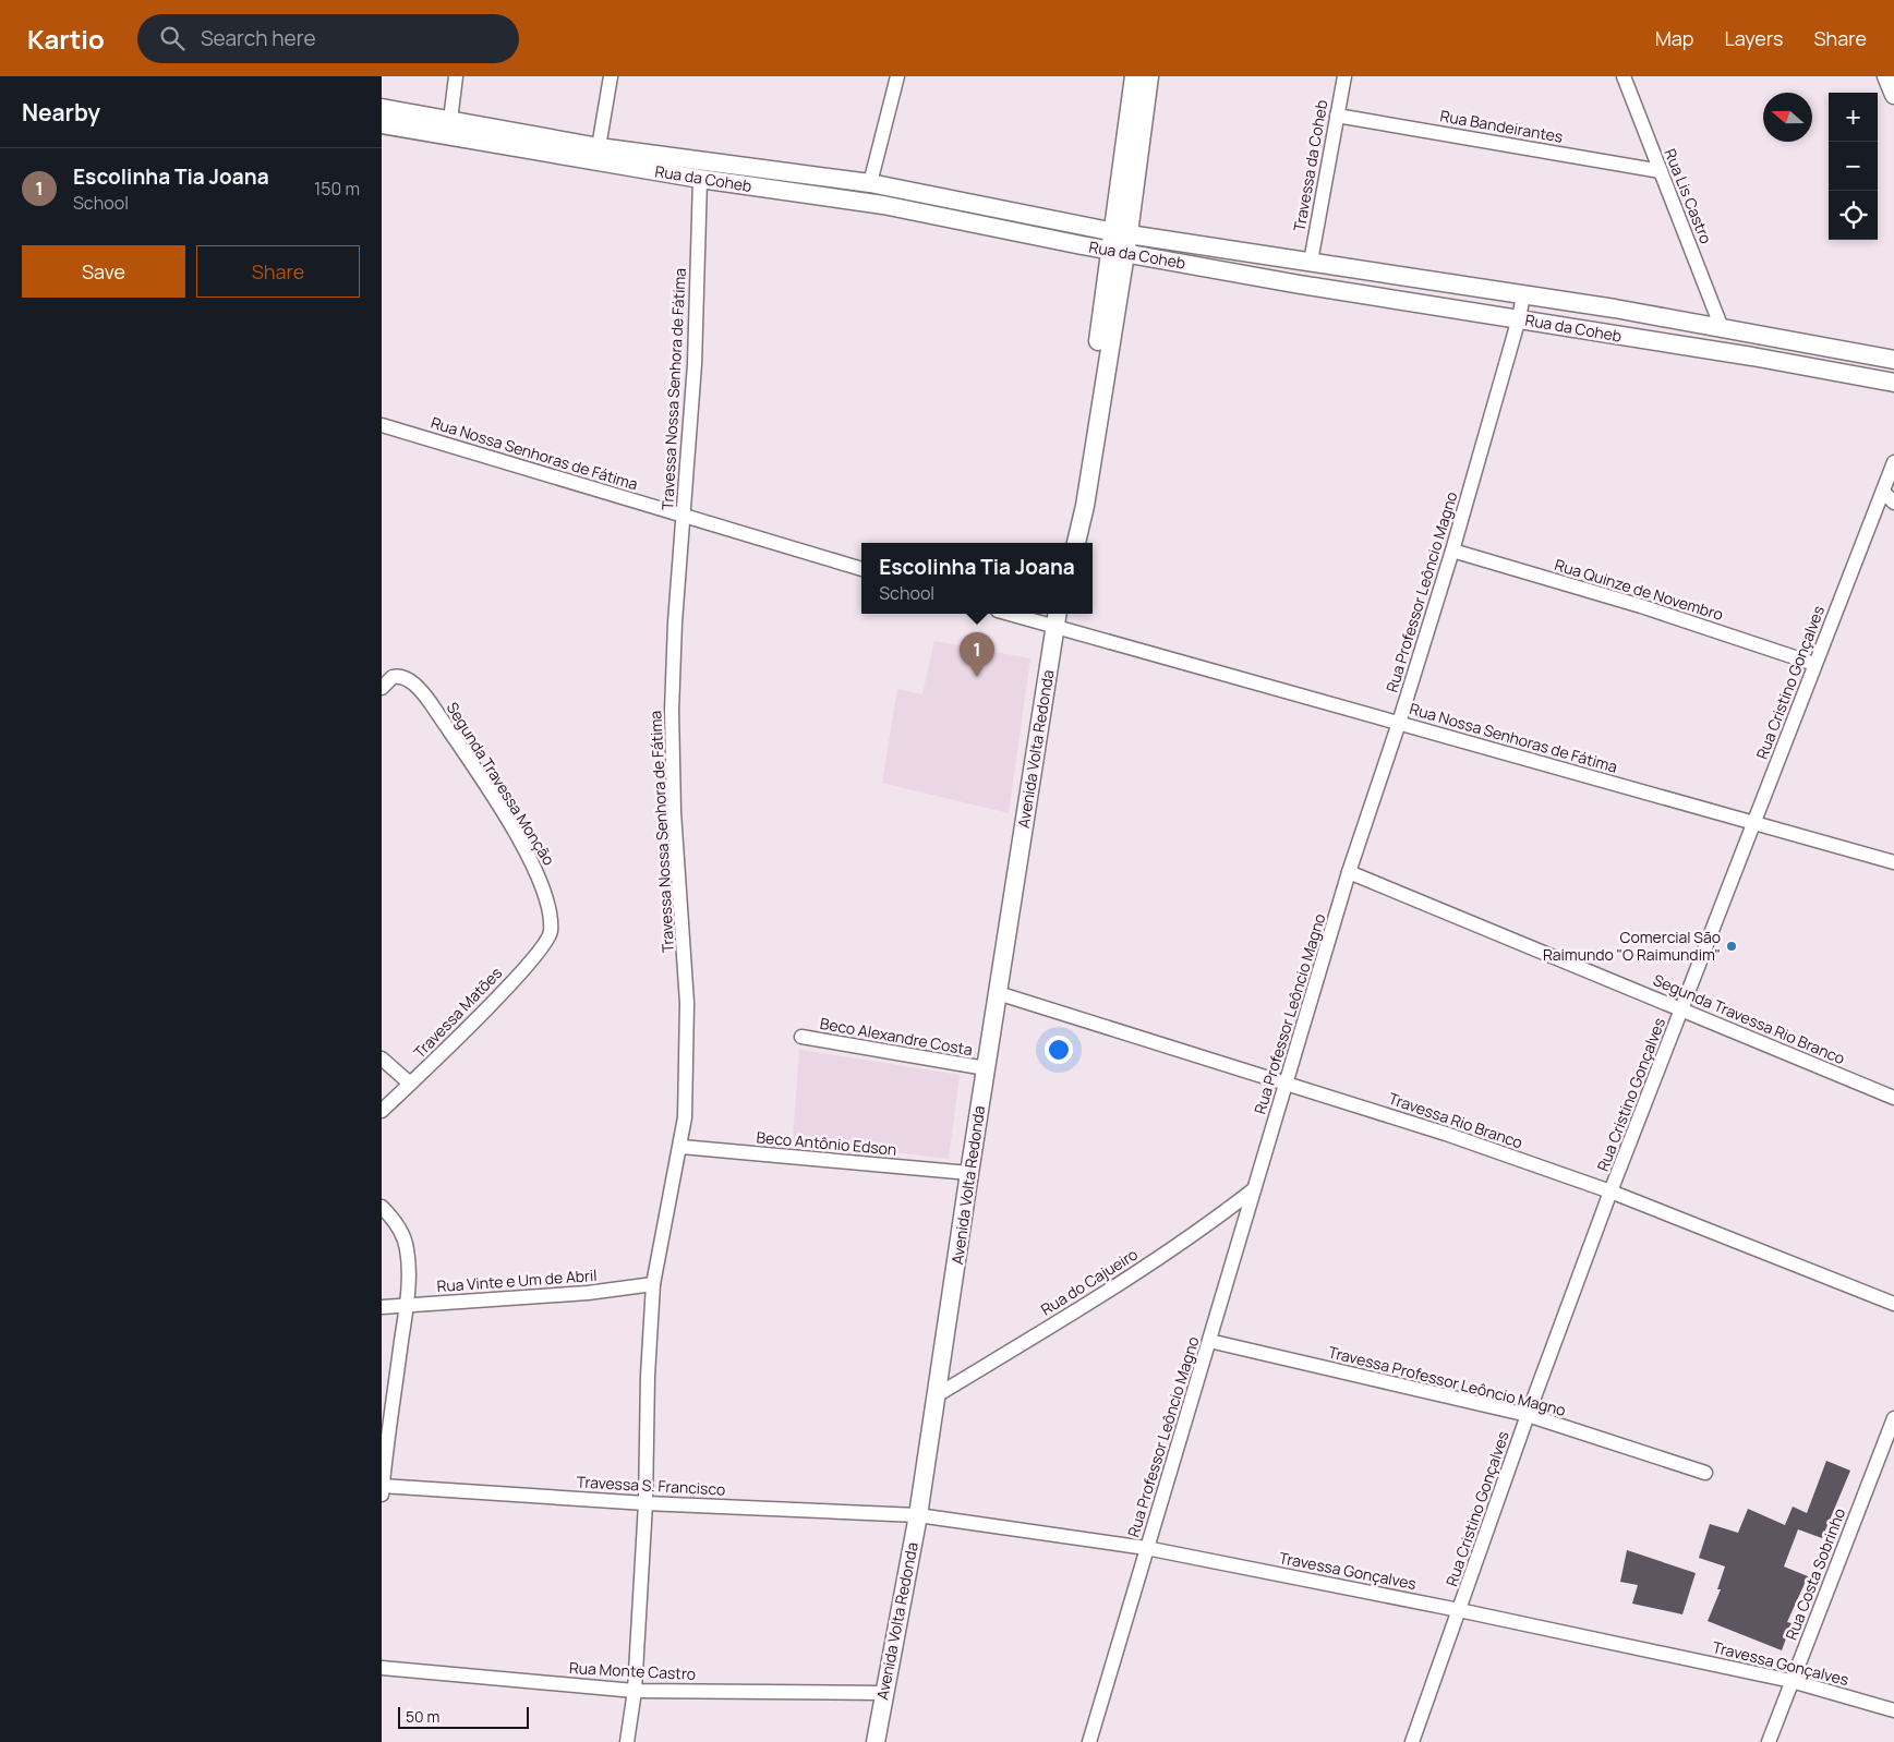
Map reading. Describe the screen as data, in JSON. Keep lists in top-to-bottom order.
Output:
{
  "streets": {
    "street": [
      "Rua Bandeirantes",
      "Travessa da Coheb",
      "Rua da Coheb",
      "Rua Lis Castro",
      "Travessa Nossa Senhora de Fátima",
      "Rua Nossa Senhoras de Fátima",
      "Rua Quinze de Novembro",
      "Rua Professor Leôncio Magno",
      "Rua Cristino Gonçalves",
      "Avenida Volta Redonda",
      "Segunda Travessa Monção",
      "Travessa Matões",
      "Segunda Travessa Rio Branco",
      "Beco Alexandre Costa",
      "Travessa Rio Branco",
      "Beco Antônio Edson",
      "Rua Vinte e Um de Abril",
      "Rua do Cajueiro",
      "Travessa Professor Leôncio Magno",
      "Travessa S. Francisco",
      "Travessa Gonçalves",
      "Rua Costa Sobrinho",
      "Rua Monte Castro"
    ]
  },
  "crossings": [
    ["Rua Bandeirantes", "Travessa da Coheb"],
    ["Rua Bandeirantes", "Rua Lis Castro"],
    ["Travessa da Coheb", "Rua da Coheb"],
    ["Rua da Coheb", "Rua Lis Castro"],
    ["Rua da Coheb", "Travessa Nossa Senhora de Fátima"],
    ["Rua da Coheb", "Rua Professor Leôncio Magno"],
    ["Travessa Nossa Senhora de Fátima", "Rua Nossa Senhoras de Fátima"],
    ["Travessa Nossa Senhora de Fátima", "Beco Antônio Edson"],
    ["Travessa Nossa Senhora de Fátima", "Rua Vinte e Um de Abril"],
    ["Travessa Nossa Senhora de Fátima", "Travessa S. Francisco"],
    ["Travessa Nossa Senhora de Fátima", "Rua Monte Castro"],
    ["Rua Nossa Senhoras de Fátima", "Rua Professor Leôncio Magno"],
    ["Rua Nossa Senhoras de Fátima", "Rua Cristino Gonçalves"],
    ["Rua Nossa Senhoras de Fátima", "Avenida Volta Redonda"],
    ["Rua Quinze de Novembro", "Rua Professor Leôncio Magno"],
    ["Rua Quinze de Novembro", "Rua Cristino Gonçalves"],
    ["Rua Professor Leôncio Magno", "Segunda Travessa Rio Branco"],
    ["Rua Professor Leôncio Magno", "Travessa Rio Branco"],
    ["Rua Professor Leôncio Magno", "Rua do Cajueiro"],
    ["Rua Professor Leôncio Magno", "Travessa Professor Leôncio Magno"],
    ["Rua Professor Leôncio Magno", "Travessa Gonçalves"],
    ["Rua Cristino Gonçalves", "Segunda Travessa Rio Branco"],
    ["Rua Cristino Gonçalves", "Travessa Rio Branco"],
    ["Rua Cristino Gonçalves", "Travessa Professor Leôncio Magno"],
    ["Rua Cristino Gonçalves", "Travessa Gonçalves"],
    ["Avenida Volta Redonda", "Beco Alexandre Costa"],
    ["Avenida Volta Redonda", "Travessa Rio Branco"],
    ["Avenida Volta Redonda", "Beco Antônio Edson"],
    ["Avenida Volta Redonda", "Rua do Cajueiro"],
    ["Avenida Volta Redonda", "Travessa S. Francisco"],
    ["Avenida Volta Redonda", "Travessa Gonçalves"],
    ["Avenida Volta Redonda", "Rua Monte Castro"],
    ["Segunda Travessa Monção", "Travessa Matões"],
    ["Travessa S. Francisco", "Travessa Gonçalves"],
    ["Travessa Gonçalves", "Rua Costa Sobrinho"]
  ],
  "places": ["Comercial São Raimundo \"O Raimundim\""],
  "scale_bar": "50 m",
  "north": "left",
  "page": {
    "header": "Kartio",
    "search": "Search here",
    "nav": ["Map", "Layers", "Share"],
    "heading": "Nearby",
    "map_buttons": ["+", "−"],
    "list": [
      {
        "mark": "1",
        "name": "Escolinha Tia Joana",
        "note": "School",
        "value": "150 m"
      }
    ],
    "buttons": ["Save", "Share"],
    "popup": ["Escolinha Tia Joana", "School"],
    "pins": "1",
    "scale": "50 m"
  }
}
